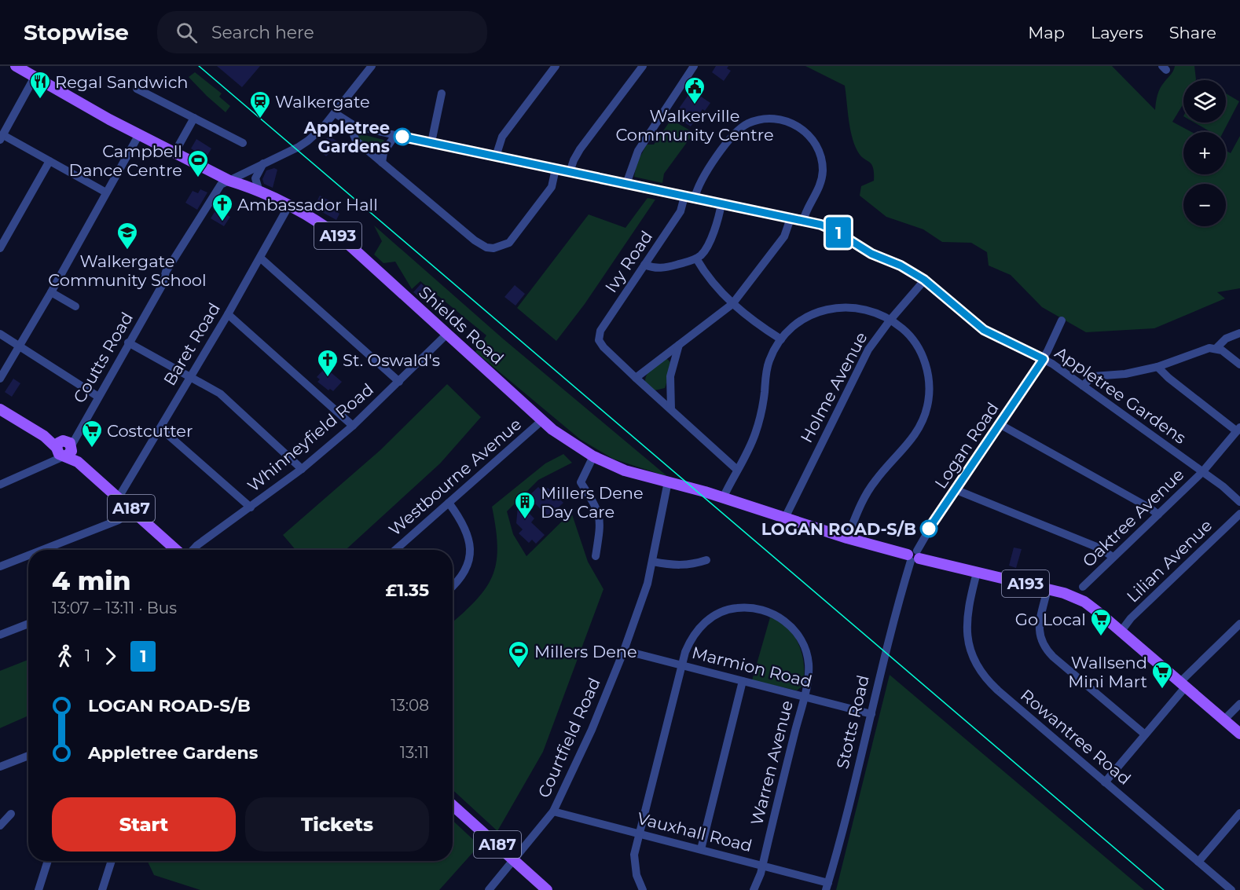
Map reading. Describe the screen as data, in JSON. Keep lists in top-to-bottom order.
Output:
{
  "streets": {
    "main road": ["A193", "Shields Road", "A187"],
    "street": [
      "Ivy Road",
      "Baret Road",
      "Coutts Road",
      "Holme Avenue",
      "Appletree Gardens",
      "Whinneyfield Road",
      "Logan Road",
      "Westbourne Avenue",
      "Oaktree Avenue",
      "Lilian Avenue",
      "Marmion Road",
      "Stotts Road",
      "Rowantree Road",
      "Courtfield Road",
      "Warren Avenue",
      "Vauxhall Road"
    ]
  },
  "crossings": [
    ["A193", "Shields Road"],
    ["A193", "Lilian Avenue"],
    ["Ivy Road", "Appletree Gardens"],
    ["Shields Road", "Baret Road"],
    ["Shields Road", "Coutts Road"],
    ["Shields Road", "Holme Avenue"],
    ["Shields Road", "Whinneyfield Road"],
    ["Shields Road", "Logan Road"],
    ["Shields Road", "Westbourne Avenue"],
    ["Shields Road", "Lilian Avenue"],
    ["Shields Road", "Stotts Road"],
    ["Shields Road", "Rowantree Road"],
    ["Shields Road", "Courtfield Road"],
    ["Baret Road", "A187"],
    ["Coutts Road", "Appletree Gardens"],
    ["Coutts Road", "A187"],
    ["Holme Avenue", "Appletree Gardens"],
    ["Appletree Gardens", "Logan Road"],
    ["Appletree Gardens", "Oaktree Avenue"],
    ["Logan Road", "Stotts Road"],
    ["A187", "Courtfield Road"],
    ["Marmion Road", "Stotts Road"],
    ["Marmion Road", "Courtfield Road"],
    ["Marmion Road", "Warren Avenue"],
    ["Stotts Road", "Vauxhall Road"],
    ["Courtfield Road", "Vauxhall Road"],
    ["Warren Avenue", "Vauxhall Road"]
  ],
  "places": {
    "restaurant": ["Regal Sandwich"],
    "public building": ["Walkerville Community Centre"],
    "station": ["Walkergate"],
    "other": ["Appletree Gardens", "LOGAN ROAD-S/B"],
    "sports": ["Campbell Dance Centre", "Millers Dene"],
    "church": ["Ambassador Hall", "St. Oswald's"],
    "school or university": ["Walkergate Community School"],
    "supermarket": ["Costcutter", "Go Local", "Wallsend Mini Mart"],
    "building": ["Millers Dene Day Care"]
  },
  "lines": ["bus line 1"],
  "page": {
    "header": "Stopwise",
    "search": "Search here",
    "nav": ["Map", "Layers", "Share"],
    "on_map": "1",
    "map_buttons": ["+", "−"],
    "heading": ["4 min", "13:07 – 13:11 · Bus", "£1.35"],
    "legs": ["1", "1"],
    "list": [
      {
        "name": "LOGAN ROAD-S/B",
        "value": "13:08"
      },
      {
        "name": "Appletree Gardens",
        "value": "13:11"
      }
    ],
    "buttons": ["Start", "Tickets"]
  }
}
